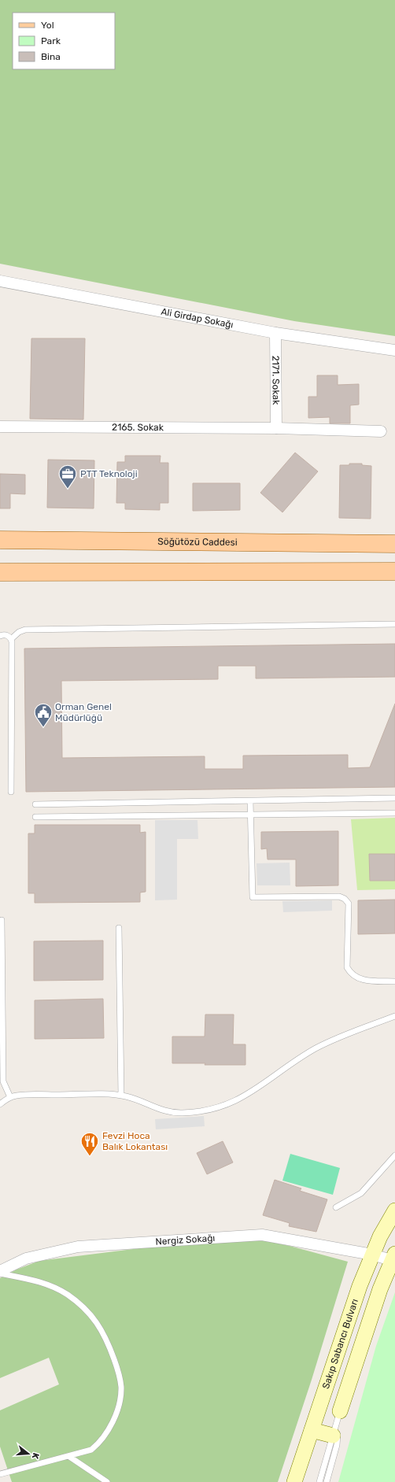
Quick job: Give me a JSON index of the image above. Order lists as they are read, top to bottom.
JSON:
{
  "streets": {
    "main road": ["Söğütözü Caddesi"],
    "street": [
      "Ali Girdap Sokağı",
      "2171. Sokak",
      "2165. Sokak",
      "Nergiz Sokağı",
      "Sakıp Sabancı Bulvarı"
    ]
  },
  "crossings": [
    ["Ali Girdap Sokağı", "2171. Sokak"],
    ["2171. Sokak", "2165. Sokak"],
    ["Nergiz Sokağı", "Sakıp Sabancı Bulvarı"]
  ],
  "places": {
    "office": ["PTT Teknoloji"],
    "public building": ["Orman Genel Müdürlüğü"],
    "restaurant": ["Fevzi Hoca Balık Lokantası"]
  },
  "legend": ["Yol", "Park", "Bina"],
  "north": "right"
}
